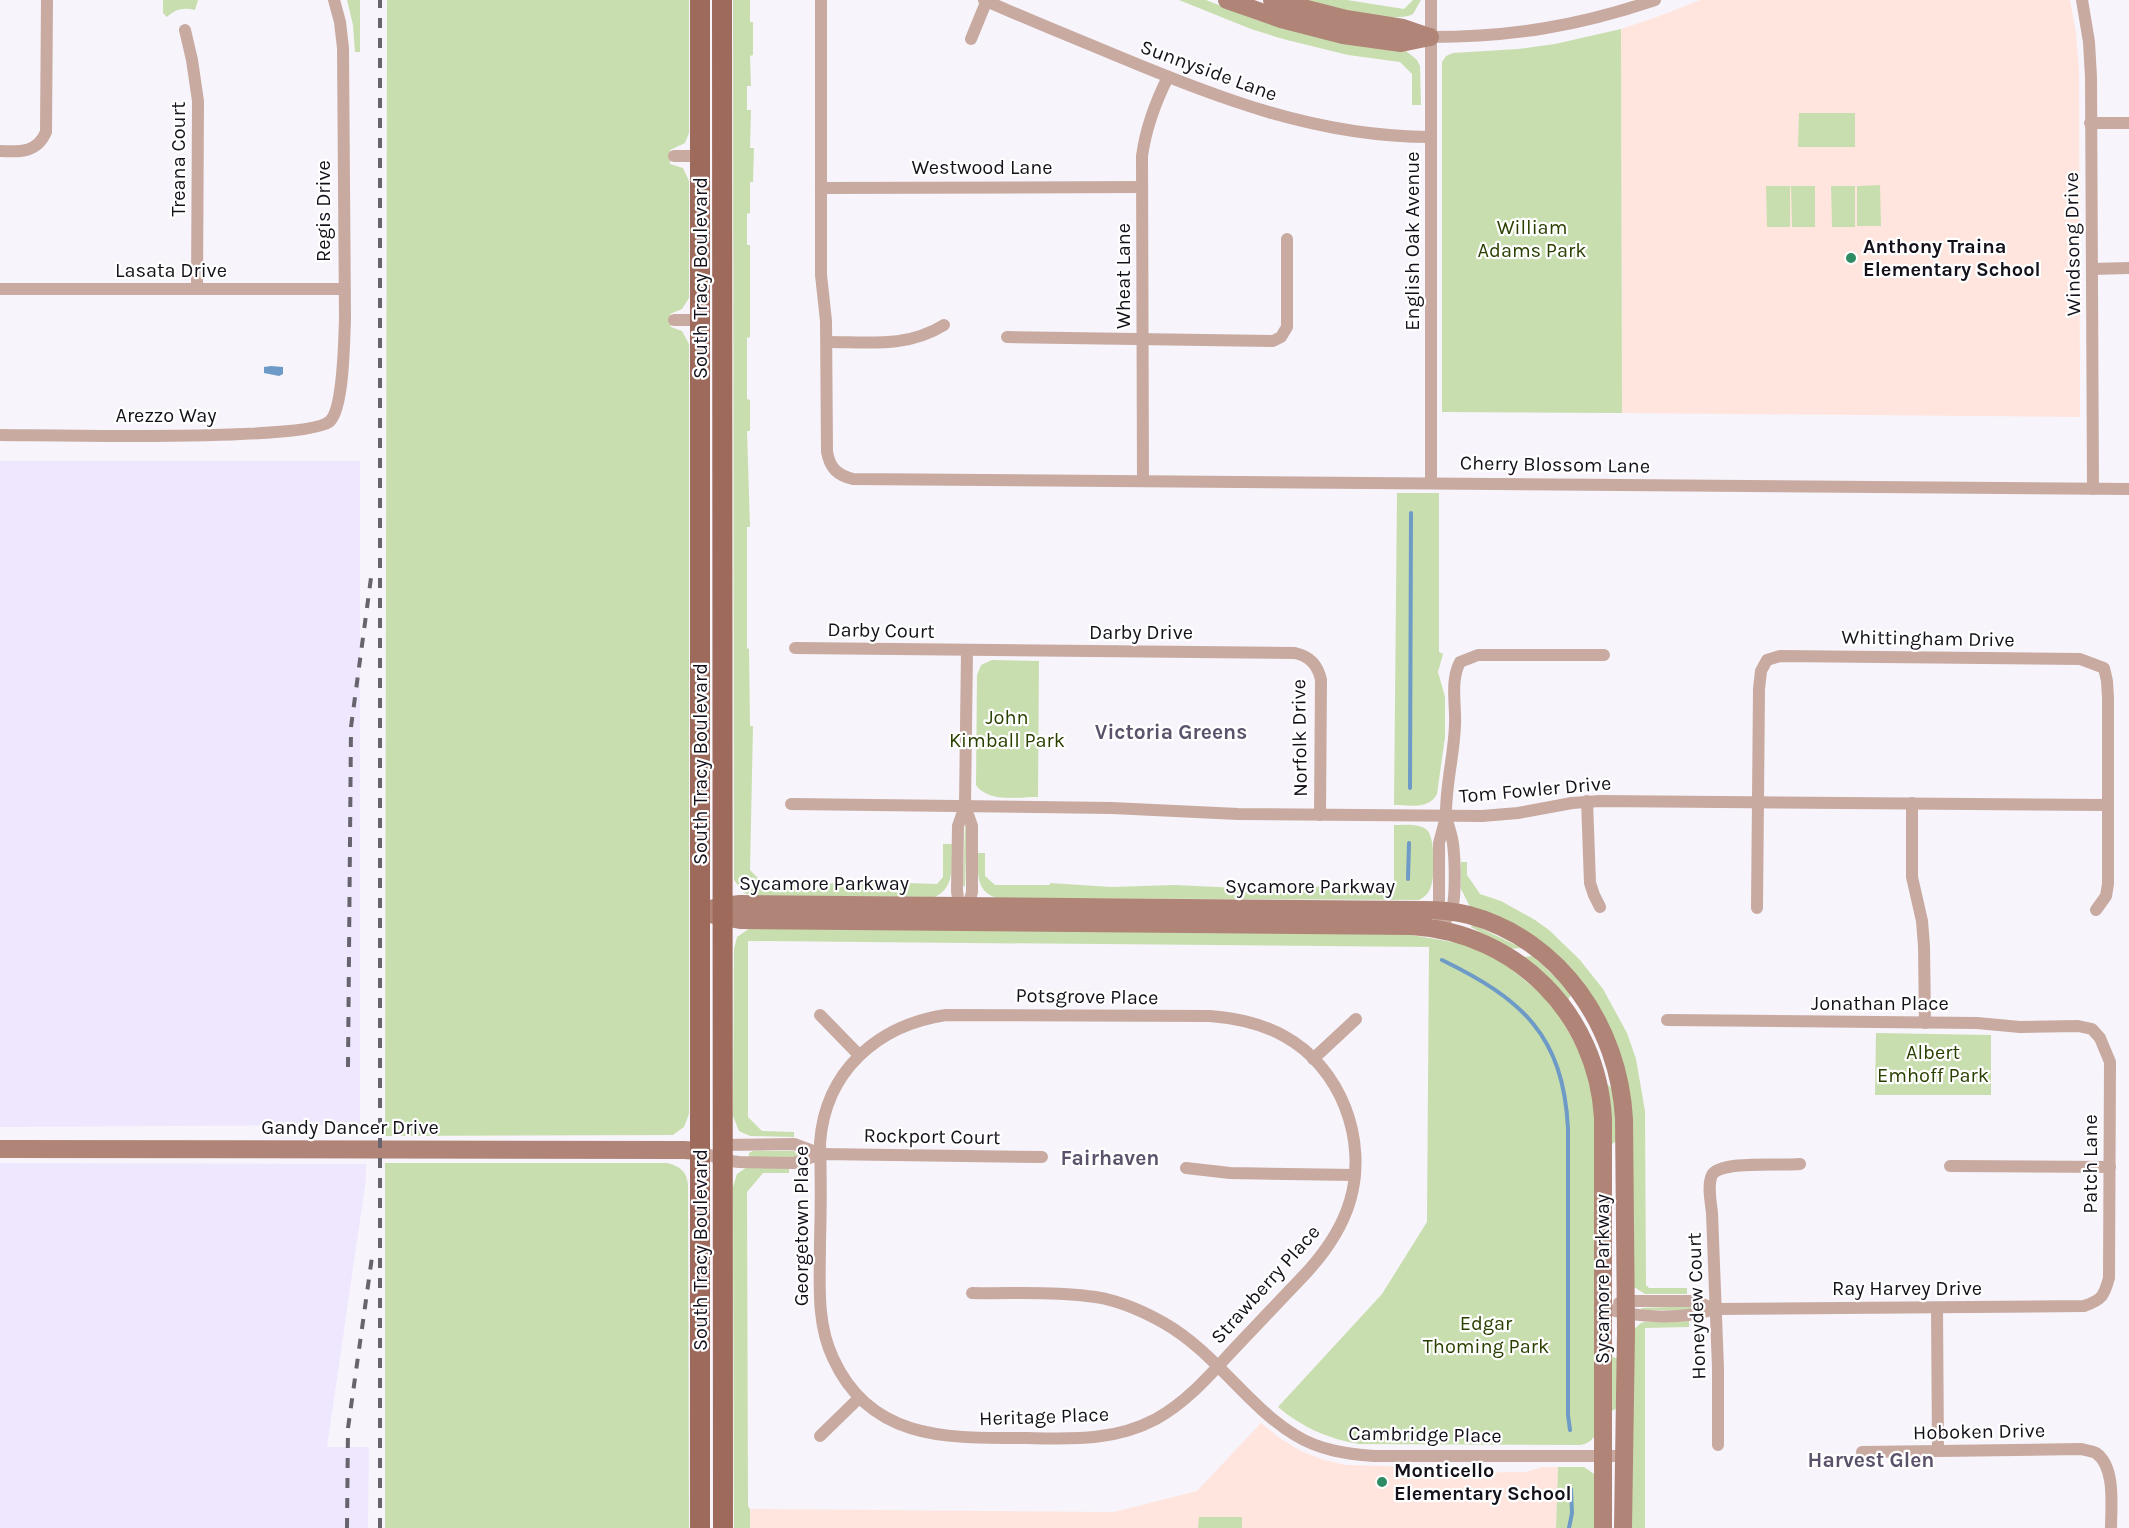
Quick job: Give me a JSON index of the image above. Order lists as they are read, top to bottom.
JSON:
{
  "streets": {
    "main road": ["South Tracy Boulevard", "Sycamore Parkway", "Gandy Dancer Drive"],
    "street": [
      "Sunnyside Lane",
      "Treana Court",
      "Westwood Lane",
      "Regis Drive",
      "English Oak Avenue",
      "Windsong Drive",
      "Lasata Drive",
      "Wheat Lane",
      "Arezzo Way",
      "Cherry Blossom Lane",
      "Darby Court",
      "Darby Drive",
      "Whittingham Drive",
      "Norfolk Drive",
      "Tom Fowler Drive",
      "Potsgrove Place",
      "Jonathan Place",
      "Rockport Court",
      "Patch Lane",
      "Georgetown Place",
      "Strawberry Place",
      "Ray Harvey Drive",
      "Honeydew Court",
      "Heritage Place",
      "Hoboken Drive",
      "Cambridge Place"
    ]
  },
  "crossings": [
    ["Sunnyside Lane", "English Oak Avenue"],
    ["Sunnyside Lane", "Wheat Lane"],
    ["Treana Court", "Lasata Drive"],
    ["Westwood Lane", "Wheat Lane"],
    ["Westwood Lane", "Cherry Blossom Lane"],
    ["Regis Drive", "Lasata Drive"],
    ["Regis Drive", "Arezzo Way"],
    ["English Oak Avenue", "Cherry Blossom Lane"],
    ["Windsong Drive", "Cherry Blossom Lane"],
    ["Wheat Lane", "Cherry Blossom Lane"],
    ["South Tracy Boulevard", "Sycamore Parkway"],
    ["South Tracy Boulevard", "Gandy Dancer Drive"],
    ["Darby Court", "Darby Drive"],
    ["Darby Drive", "Norfolk Drive"],
    ["Whittingham Drive", "Tom Fowler Drive"],
    ["Norfolk Drive", "Tom Fowler Drive"],
    ["Sycamore Parkway", "Ray Harvey Drive"],
    ["Sycamore Parkway", "Cambridge Place"],
    ["Potsgrove Place", "Georgetown Place"],
    ["Potsgrove Place", "Strawberry Place"],
    ["Jonathan Place", "Patch Lane"],
    ["Rockport Court", "Georgetown Place"],
    ["Patch Lane", "Ray Harvey Drive"],
    ["Georgetown Place", "Heritage Place"],
    ["Strawberry Place", "Heritage Place"],
    ["Strawberry Place", "Cambridge Place"],
    ["Ray Harvey Drive", "Honeydew Court"],
    ["Heritage Place", "Cambridge Place"]
  ],
  "districts": ["Victoria Greens", "Fairhaven", "Harvest Glen"],
  "parks": [
    "William Adams Park",
    "John Kimball Park",
    "Albert Emhoff Park",
    "Edgar Thoming Park"
  ],
  "places": ["Anthony Traina Elementary School", "Monticello Elementary School"]
}
